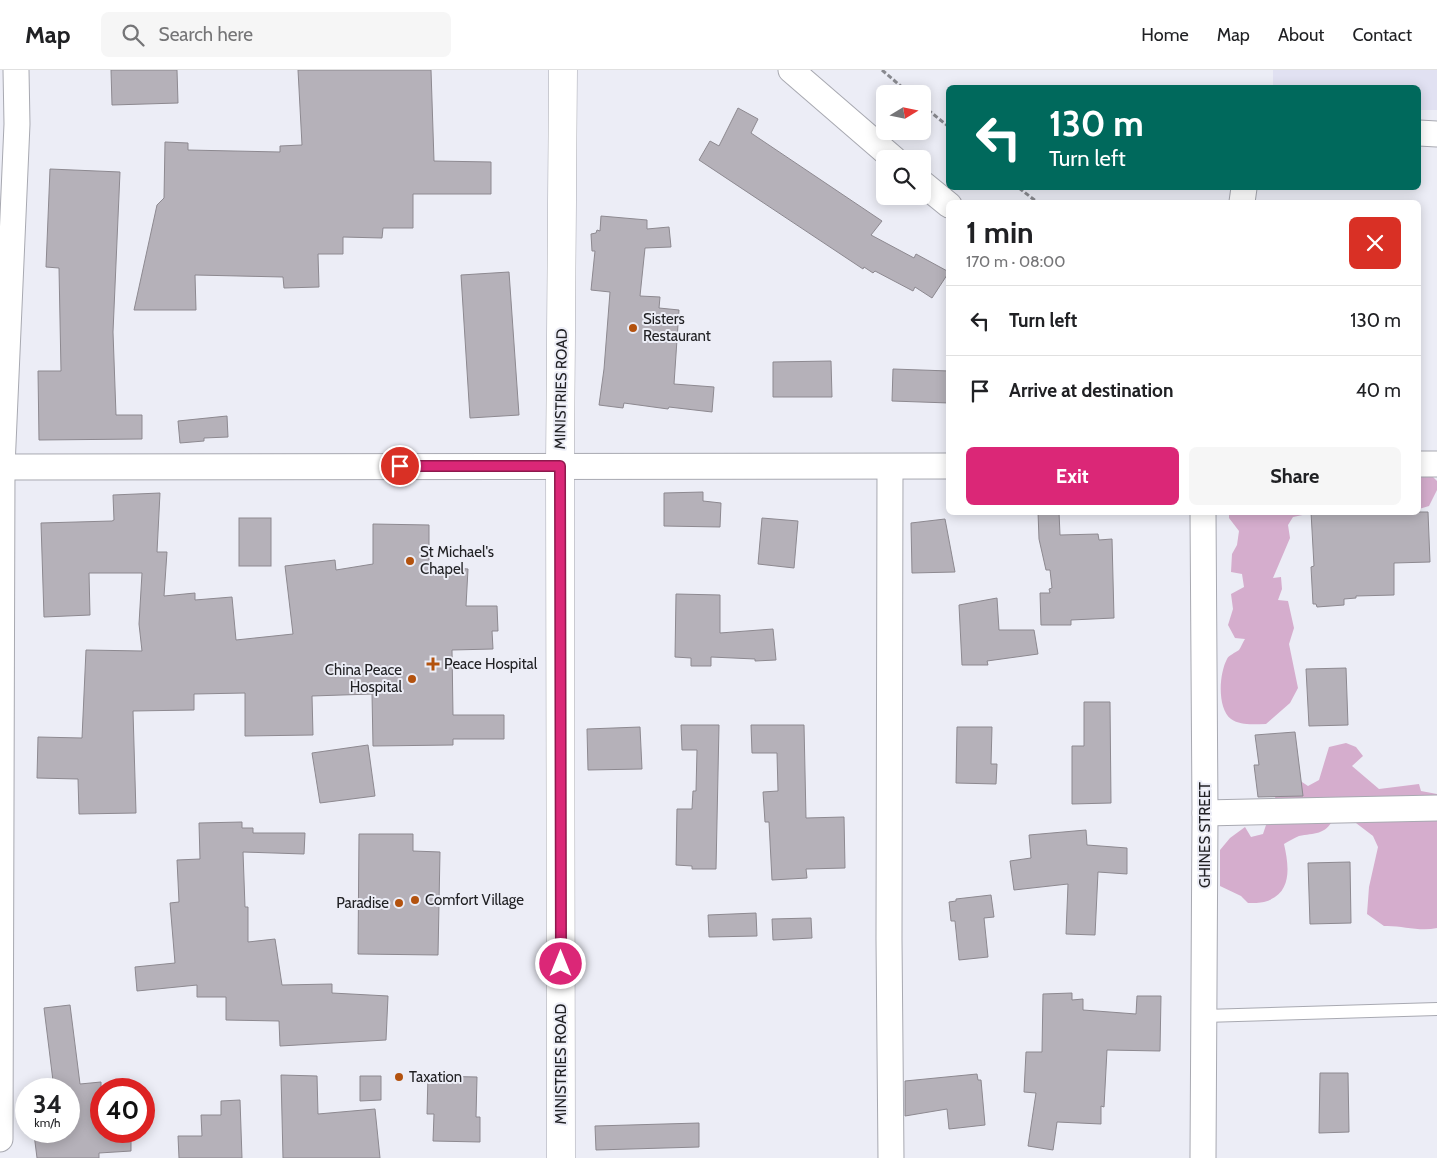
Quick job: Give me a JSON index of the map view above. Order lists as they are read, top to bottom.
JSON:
{
  "streets": {
    "street": ["MINISTRIES ROAD", "GHINES STREET"]
  },
  "places": {
    "other": [
      "Sisters Restaurant",
      "St Michael's Chapel",
      "China Peace Hospital",
      "Comfort Village",
      "Paradise",
      "Taxation"
    ],
    "health": ["Peace Hospital"]
  },
  "north": "right",
  "page": {
    "header": "Map",
    "search": "Search here",
    "nav": [
      "Home",
      "Map",
      "About",
      "Contact"
    ],
    "turn": ["130 m", "Turn left"],
    "heading": ["1 min", "170 m · 08:00"],
    "list": [
      {
        "name": "Turn left",
        "value": "130 m"
      },
      {
        "name": "Arrive at destination",
        "value": "40 m"
      }
    ],
    "buttons": ["Exit", "Share"],
    "speed": "34 km/h",
    "limit": "40"
  }
}
